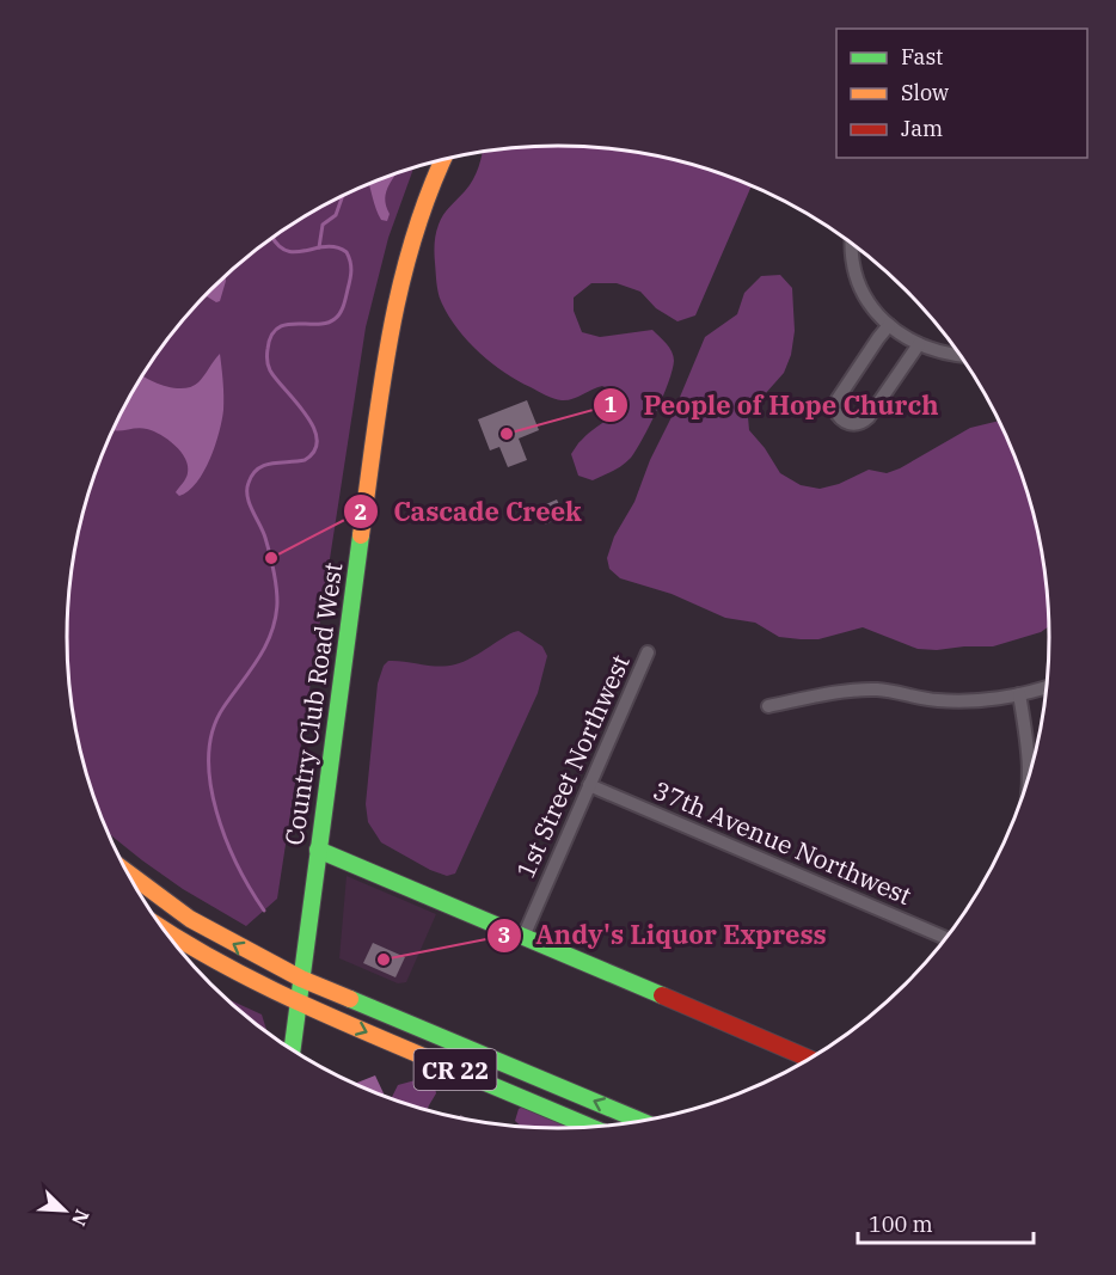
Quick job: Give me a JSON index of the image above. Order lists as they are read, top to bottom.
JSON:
{
  "streets": {
    "main road": ["Country Club Road West", "CR 22"],
    "street": ["1st Street Northwest", "37th Avenue Northwest"]
  },
  "crossings": [
    ["Country Club Road West", "CR 22"],
    ["1st Street Northwest", "37th Avenue Northwest"]
  ],
  "places": ["People of Hope Church", "Cascade Creek", "Andy's Liquor Express"],
  "legend": ["Fast", "Slow", "Jam"],
  "scale_bar": "100 m",
  "north": "bottom right"
}
